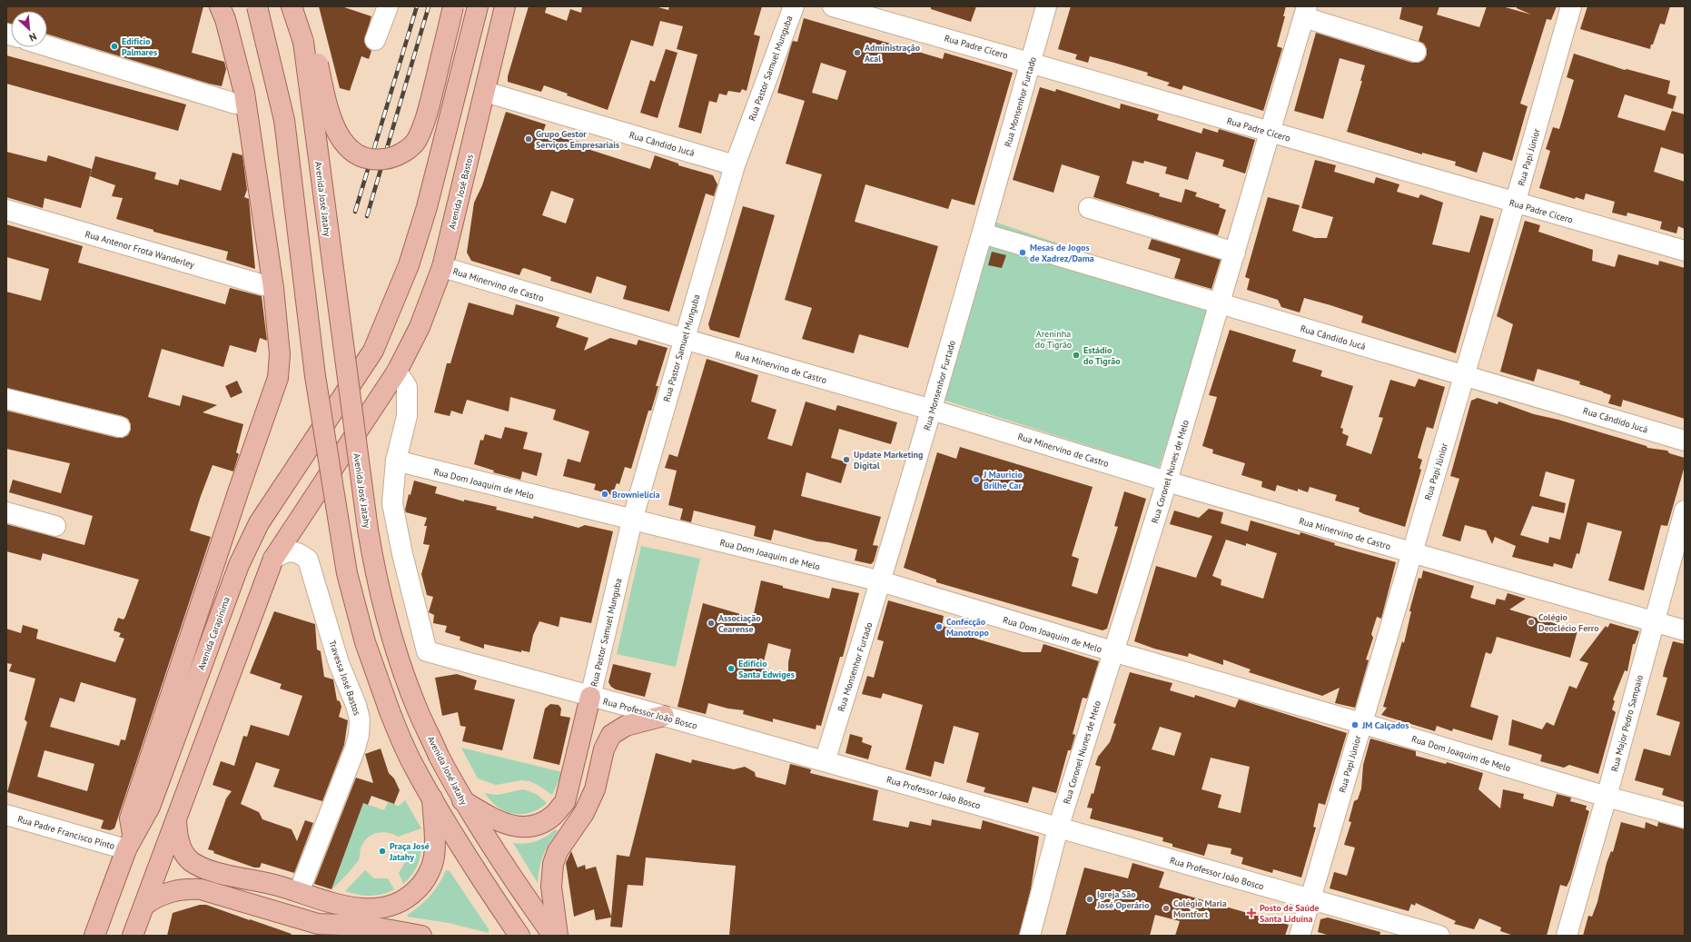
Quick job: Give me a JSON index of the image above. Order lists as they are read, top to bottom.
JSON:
{
  "streets": {
    "main road": ["Avenida José Bastos", "Avenida José Jatahy", "Avenida Carapinima"],
    "street": [
      "Rua Padre Cícero",
      "Rua Pastor Samuel Munguba",
      "Rua Monsenhor Furtado",
      "Rua Cândido Jucá",
      "Rua Papi Júnior",
      "Rua Antenor Frota Wanderley",
      "Rua Minervino de Castro",
      "Rua Coronel Nunes de Melo",
      "Rua Dom Joaquim de Melo",
      "Travessa José Bastos",
      "Rua Professor João Bosco",
      "Rua Major Pedro Sampaio",
      "Rua Padre Francisco Pinto"
    ]
  },
  "crossings": [
    ["Rua Padre Cícero", "Rua Monsenhor Furtado"],
    ["Rua Padre Cícero", "Rua Papi Júnior"],
    ["Rua Padre Cícero", "Rua Coronel Nunes de Melo"],
    ["Rua Pastor Samuel Munguba", "Rua Cândido Jucá"],
    ["Rua Pastor Samuel Munguba", "Rua Minervino de Castro"],
    ["Rua Pastor Samuel Munguba", "Rua Dom Joaquim de Melo"],
    ["Rua Pastor Samuel Munguba", "Rua Professor João Bosco"],
    ["Rua Monsenhor Furtado", "Rua Cândido Jucá"],
    ["Rua Monsenhor Furtado", "Rua Minervino de Castro"],
    ["Rua Monsenhor Furtado", "Rua Dom Joaquim de Melo"],
    ["Rua Monsenhor Furtado", "Rua Professor João Bosco"],
    ["Rua Cândido Jucá", "Rua Papi Júnior"],
    ["Rua Cândido Jucá", "Avenida José Bastos"],
    ["Rua Cândido Jucá", "Rua Coronel Nunes de Melo"],
    ["Rua Papi Júnior", "Rua Minervino de Castro"],
    ["Rua Papi Júnior", "Rua Dom Joaquim de Melo"],
    ["Rua Papi Júnior", "Rua Professor João Bosco"],
    ["Avenida José Bastos", "Rua Minervino de Castro"],
    ["Rua Minervino de Castro", "Rua Coronel Nunes de Melo"],
    ["Rua Minervino de Castro", "Rua Major Pedro Sampaio"],
    ["Rua Coronel Nunes de Melo", "Rua Dom Joaquim de Melo"],
    ["Rua Coronel Nunes de Melo", "Rua Professor João Bosco"],
    ["Rua Dom Joaquim de Melo", "Rua Professor João Bosco"],
    ["Rua Dom Joaquim de Melo", "Rua Major Pedro Sampaio"],
    ["Avenida Carapinima", "Rua Padre Francisco Pinto"]
  ],
  "parks": ["Areninha do Tigrão"],
  "places": {
    "other": [
      "Edifício Palmares",
      "Administração Acal",
      "Grupo Gestor Serviços Empresariais",
      "Mesas de Jogos de Xadrez/Dama",
      "Estádio do Tigrão",
      "Update Marketing Digital",
      "J Mauricio Brilhe Car",
      "Brownielícia",
      "Colégio Deoclécio Ferro",
      "Associação Cearense",
      "Confecção Manotropo",
      "Edifício Santa Edwiges",
      "JM Calçados",
      "Praça José Jatahy",
      "Igreja São José Operário",
      "Colégio Maria Montfort"
    ],
    "health": ["Posto de Saúde Santa Liduína"]
  },
  "north": "bottom right"
}
